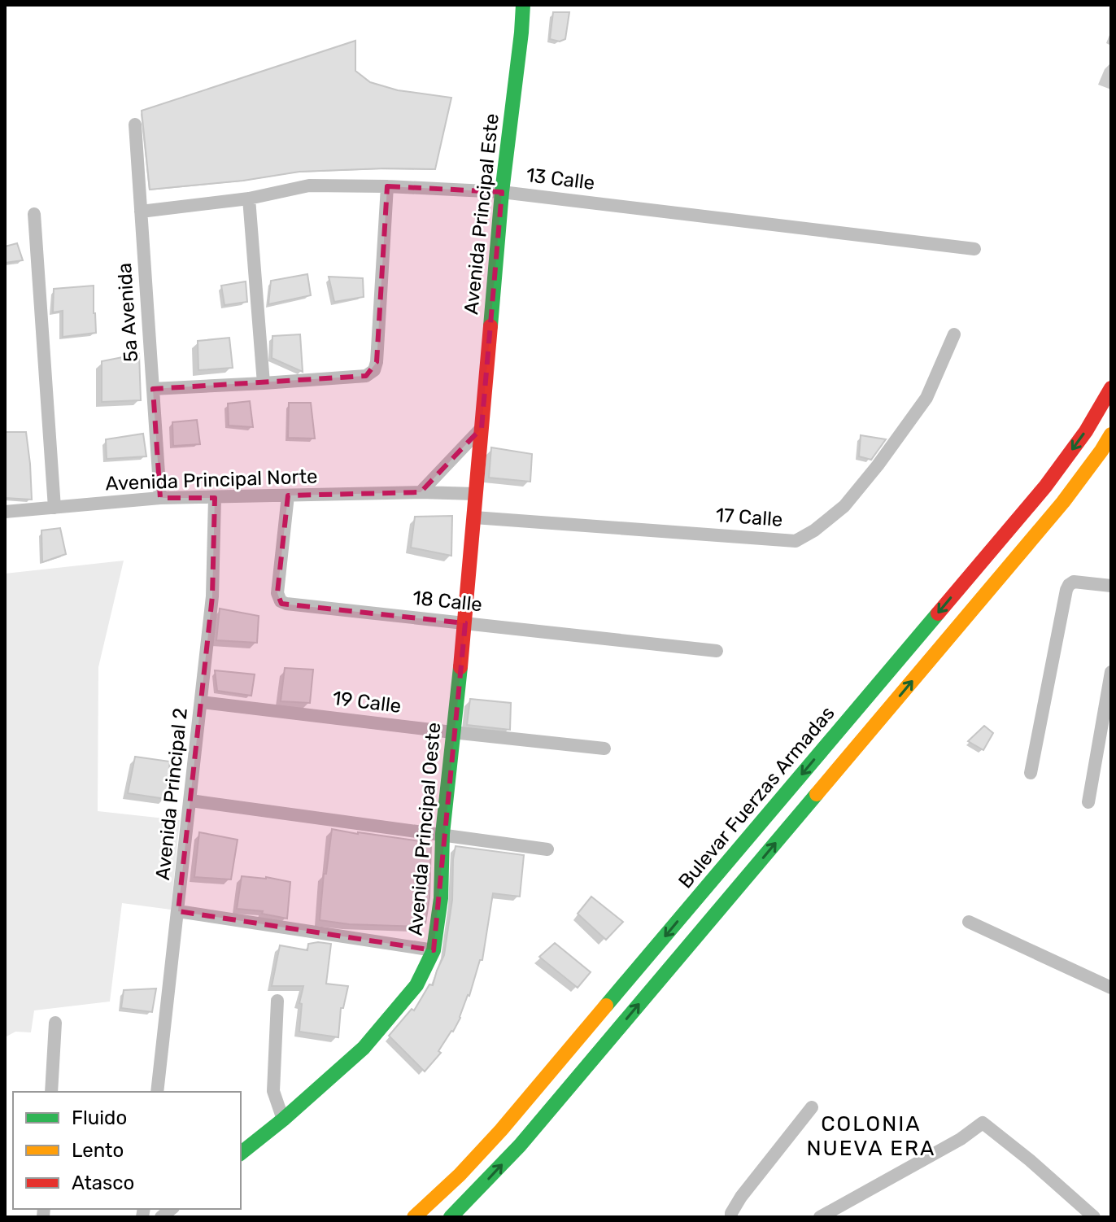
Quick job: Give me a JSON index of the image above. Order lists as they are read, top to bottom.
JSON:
{
  "streets": {
    "main road": ["Avenida Principal Este", "Bulevar Fuerzas Armadas", "Avenida Principal Oeste"],
    "street": [
      "13 Calle",
      "5a Avenida",
      "Avenida Principal Norte",
      "17 Calle",
      "18 Calle",
      "19 Calle",
      "Avenida Principal 2"
    ]
  },
  "crossings": [
    ["13 Calle", "Avenida Principal Este"],
    ["13 Calle", "5a Avenida"],
    ["Avenida Principal Este", "Avenida Principal Oeste"],
    ["5a Avenida", "Avenida Principal Norte"],
    ["Avenida Principal Norte", "18 Calle"],
    ["Avenida Principal Norte", "Avenida Principal 2"],
    ["Avenida Principal Norte", "Avenida Principal Oeste"],
    ["17 Calle", "Avenida Principal Oeste"],
    ["18 Calle", "Avenida Principal Oeste"],
    ["19 Calle", "Avenida Principal 2"],
    ["19 Calle", "Avenida Principal Oeste"]
  ],
  "districts": ["COLONIA NUEVA ERA"],
  "legend": ["Fluido", "Lento", "Atasco"]
}
